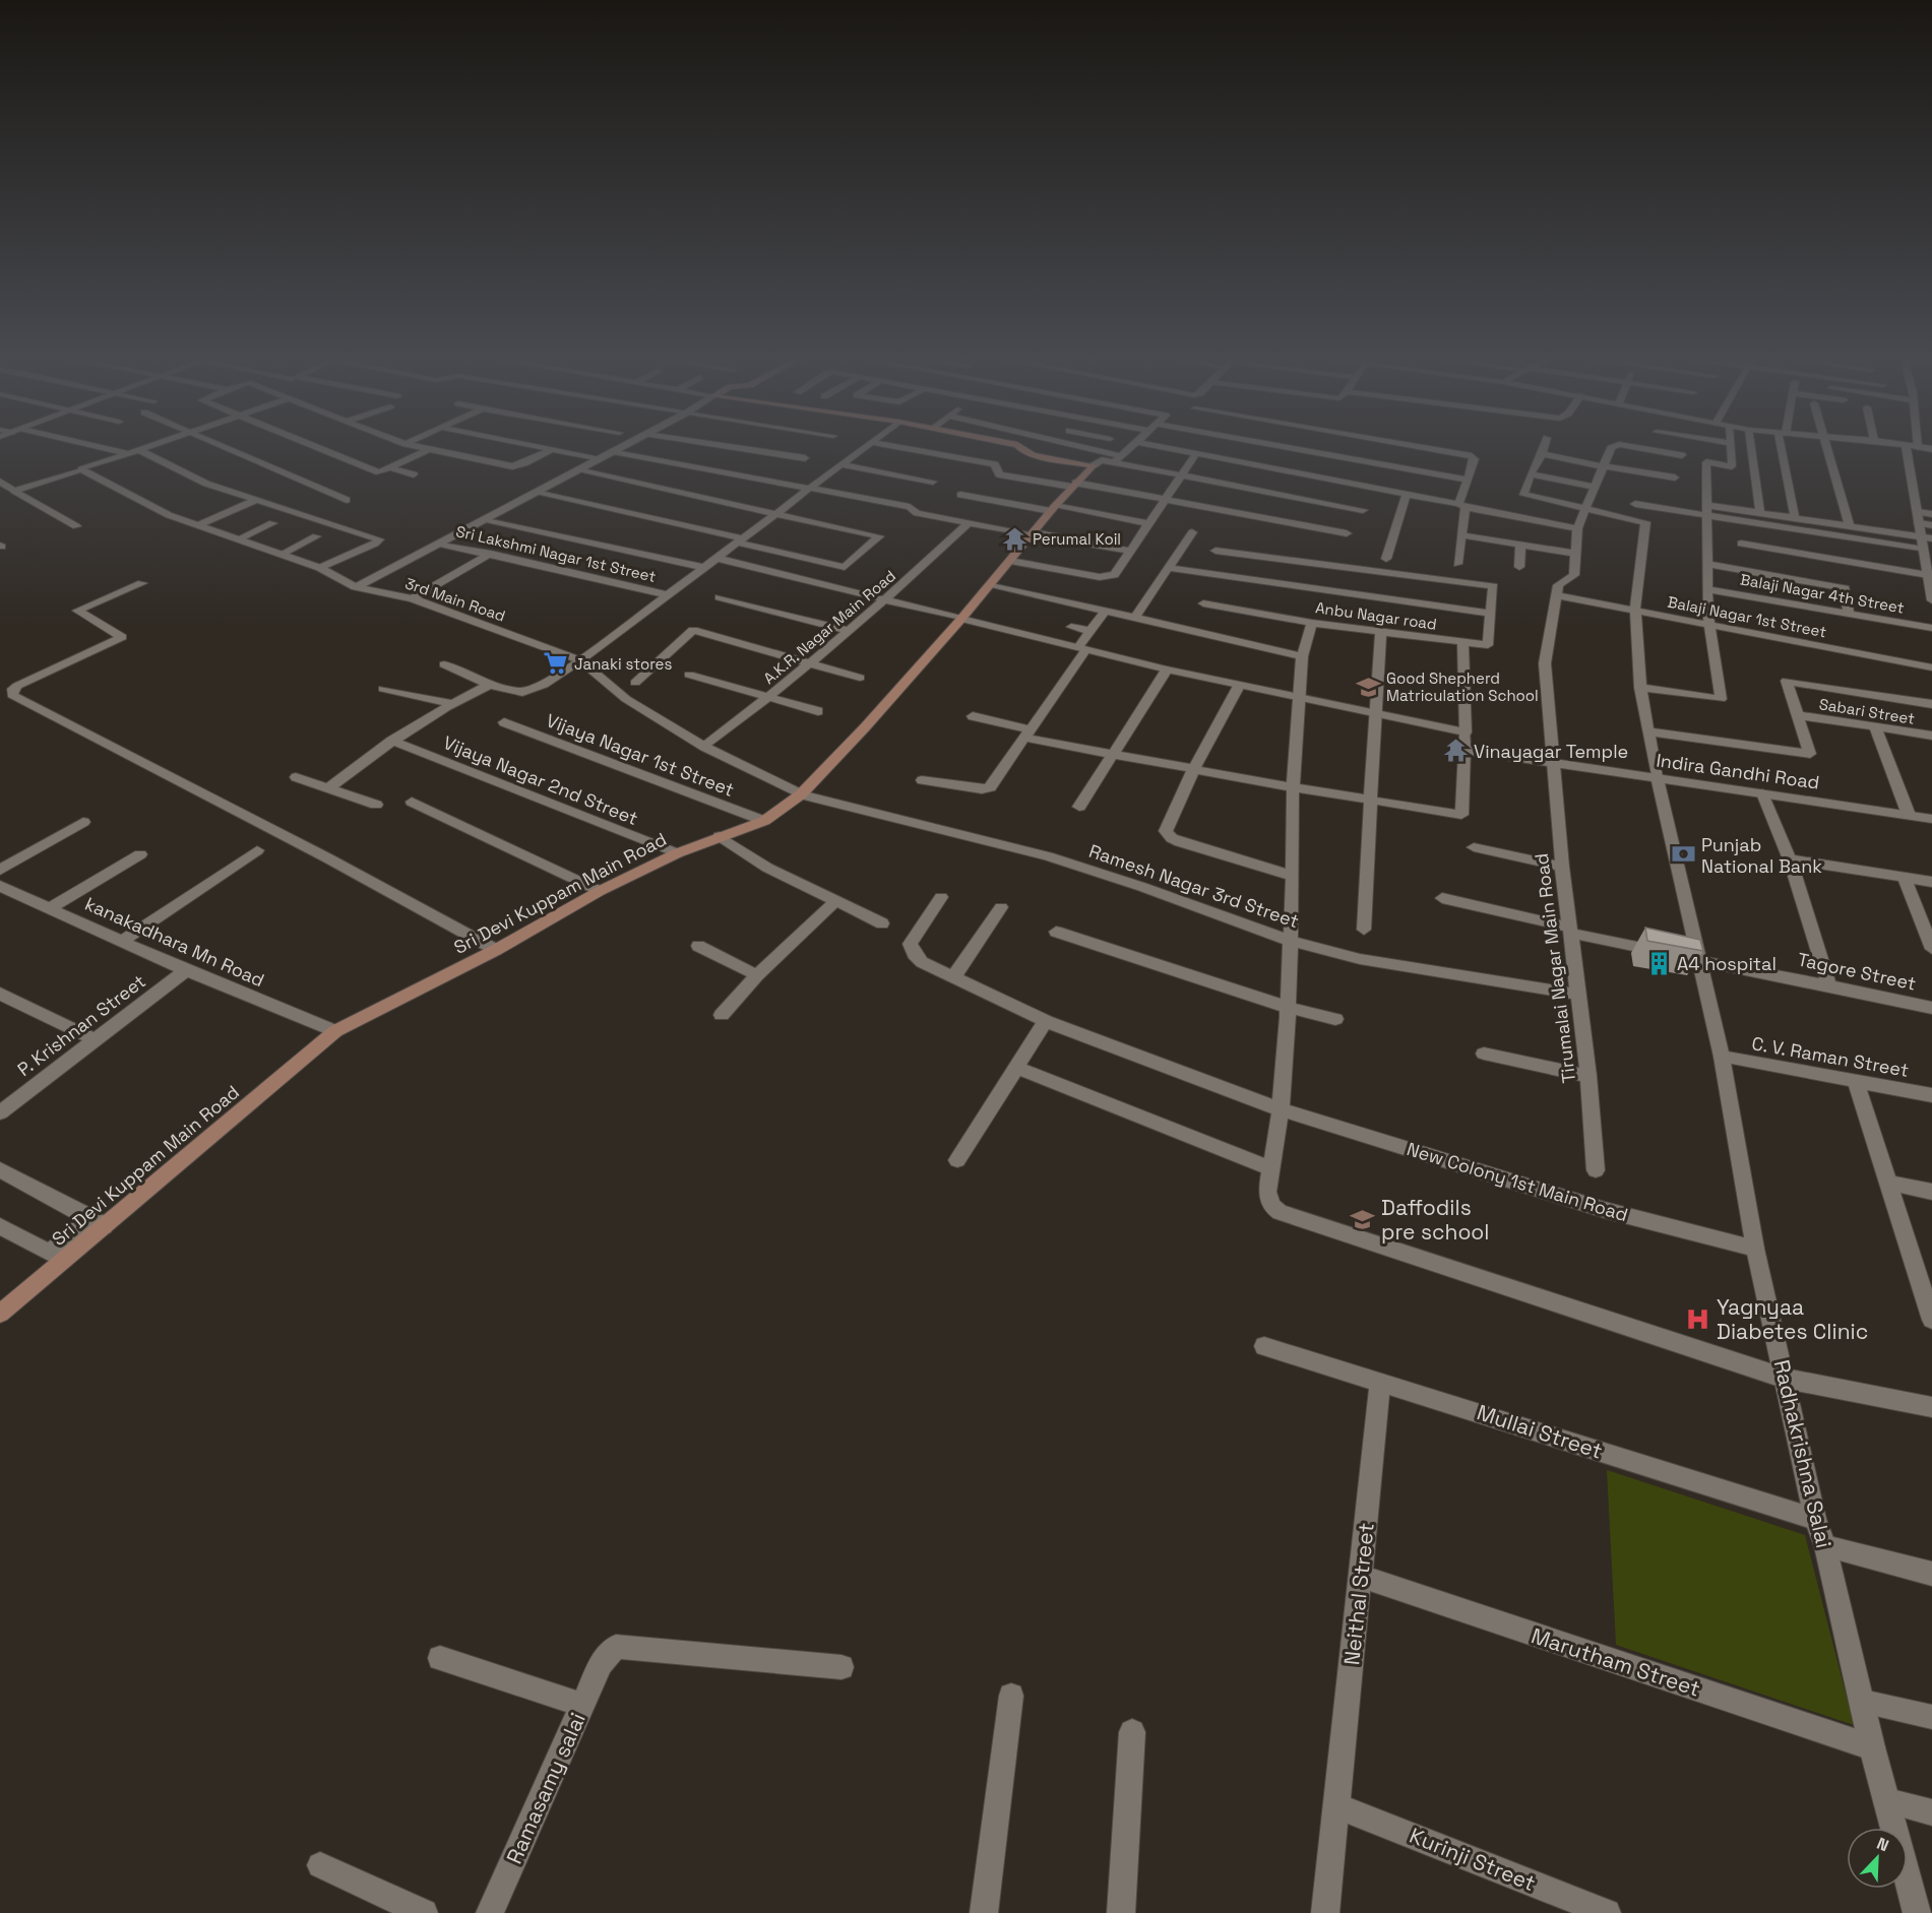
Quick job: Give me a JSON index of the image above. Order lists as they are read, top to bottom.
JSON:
{
  "streets": {
    "main road": ["Sri Devi Kuppam Main Road"],
    "street": [
      "Sri Lakshmi Nagar 1st Street",
      "Balaji Nagar 4th Street",
      "3rd Main Road",
      "Anbu Nagar road",
      "Balaji Nagar 1st Street",
      "A.K.R. Nagar Main Road",
      "Sabari Street",
      "Vijaya Nagar 1st Street",
      "Indira Gandhi Road",
      "Vijaya Nagar 2nd Street",
      "Ramesh Nagar 3rd Street",
      "kanakadhara Mn Road",
      "Tirumalai Nagar Main Road",
      "Tagore Street",
      "P. Krishnan Street",
      "C. V. Raman Street",
      "New Colony 1st Main Road",
      "Mullai Street",
      "Radhakrishna Salai",
      "Neithal Street",
      "Marutham Street",
      "Ramasamy salai",
      "Kurinji Street"
    ]
  },
  "crossings": [
    ["3rd Main Road", "A.K.R. Nagar Main Road"],
    ["3rd Main Road", "Ramesh Nagar 3rd Street"],
    ["3rd Main Road", "Sri Devi Kuppam Main Road"],
    ["Balaji Nagar 1st Street", "Tirumalai Nagar Main Road"],
    ["Balaji Nagar 1st Street", "Radhakrishna Salai"],
    ["Vijaya Nagar 1st Street", "Sri Devi Kuppam Main Road"],
    ["Indira Gandhi Road", "Tirumalai Nagar Main Road"],
    ["Indira Gandhi Road", "Radhakrishna Salai"],
    ["Vijaya Nagar 2nd Street", "Sri Devi Kuppam Main Road"],
    ["Ramesh Nagar 3rd Street", "Sri Devi Kuppam Main Road"],
    ["Ramesh Nagar 3rd Street", "Tirumalai Nagar Main Road"],
    ["Sri Devi Kuppam Main Road", "kanakadhara Mn Road"],
    ["kanakadhara Mn Road", "P. Krishnan Street"],
    ["Tirumalai Nagar Main Road", "Tagore Street"],
    ["Tagore Street", "Radhakrishna Salai"],
    ["C. V. Raman Street", "Radhakrishna Salai"],
    ["New Colony 1st Main Road", "Radhakrishna Salai"],
    ["Mullai Street", "Radhakrishna Salai"],
    ["Mullai Street", "Neithal Street"],
    ["Radhakrishna Salai", "Marutham Street"],
    ["Neithal Street", "Marutham Street"],
    ["Neithal Street", "Kurinji Street"]
  ],
  "places": {
    "temple": ["Perumal Koil", "Vinayagar Temple"],
    "supermarket": ["Janaki stores"],
    "school or university": ["Good Shepherd Matriculation School", "Daffodils pre school"],
    "bank": ["Punjab National Bank"],
    "building": ["A4 hospital"],
    "hospital": ["Yagnyaa Diabetes Clinic"]
  },
  "north": "top right"
}
